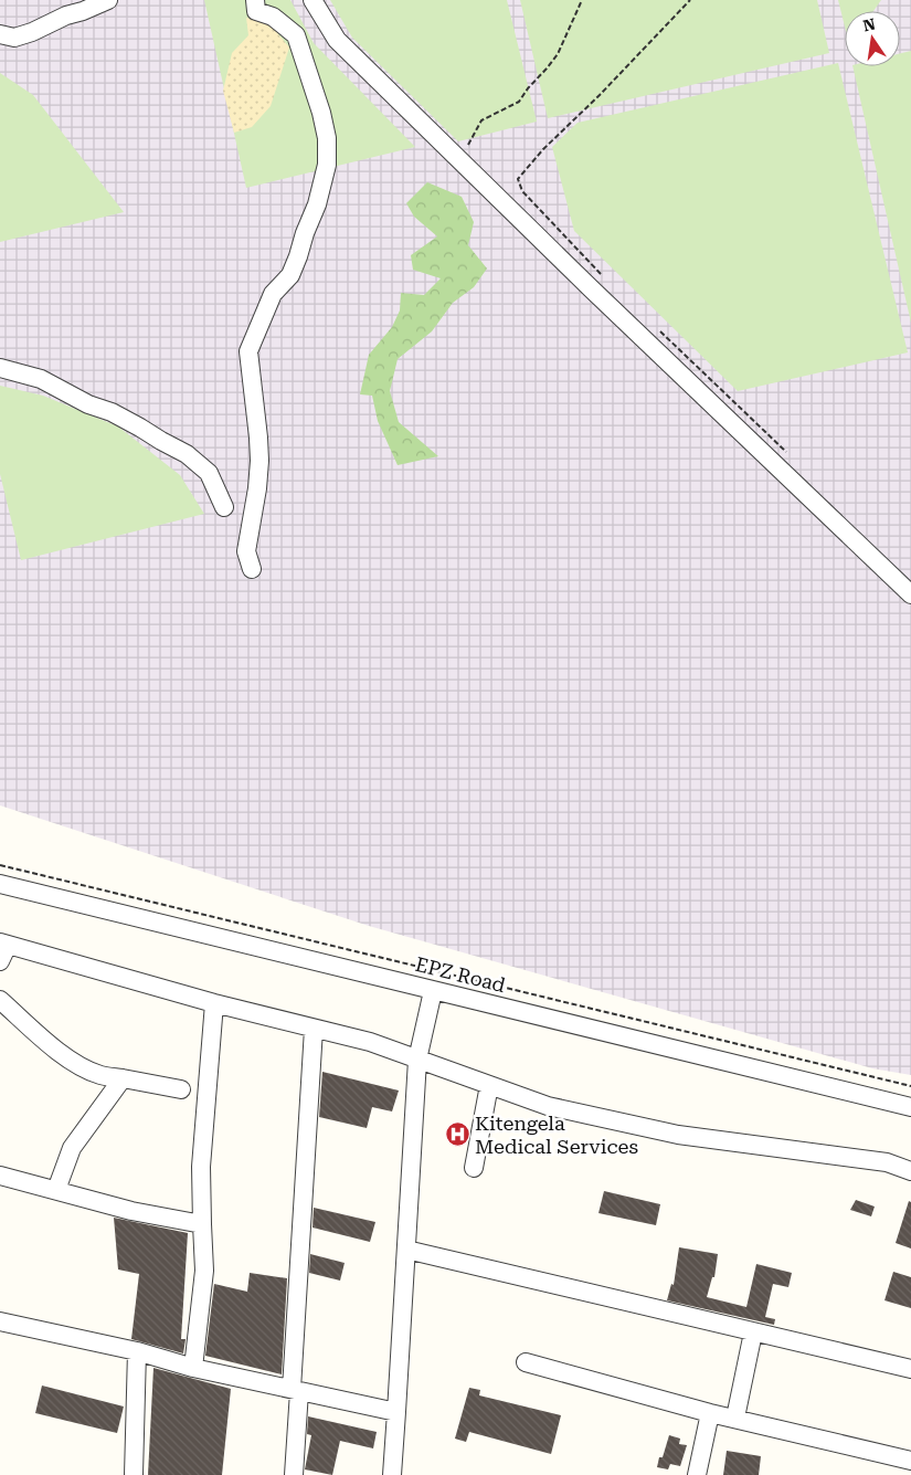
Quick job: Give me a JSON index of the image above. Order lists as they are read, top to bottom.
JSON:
{
  "streets": {
    "street": ["EPZ Road"]
  },
  "places": {
    "hospital": ["Kitengela Medical Services"]
  },
  "north": "top"
}
